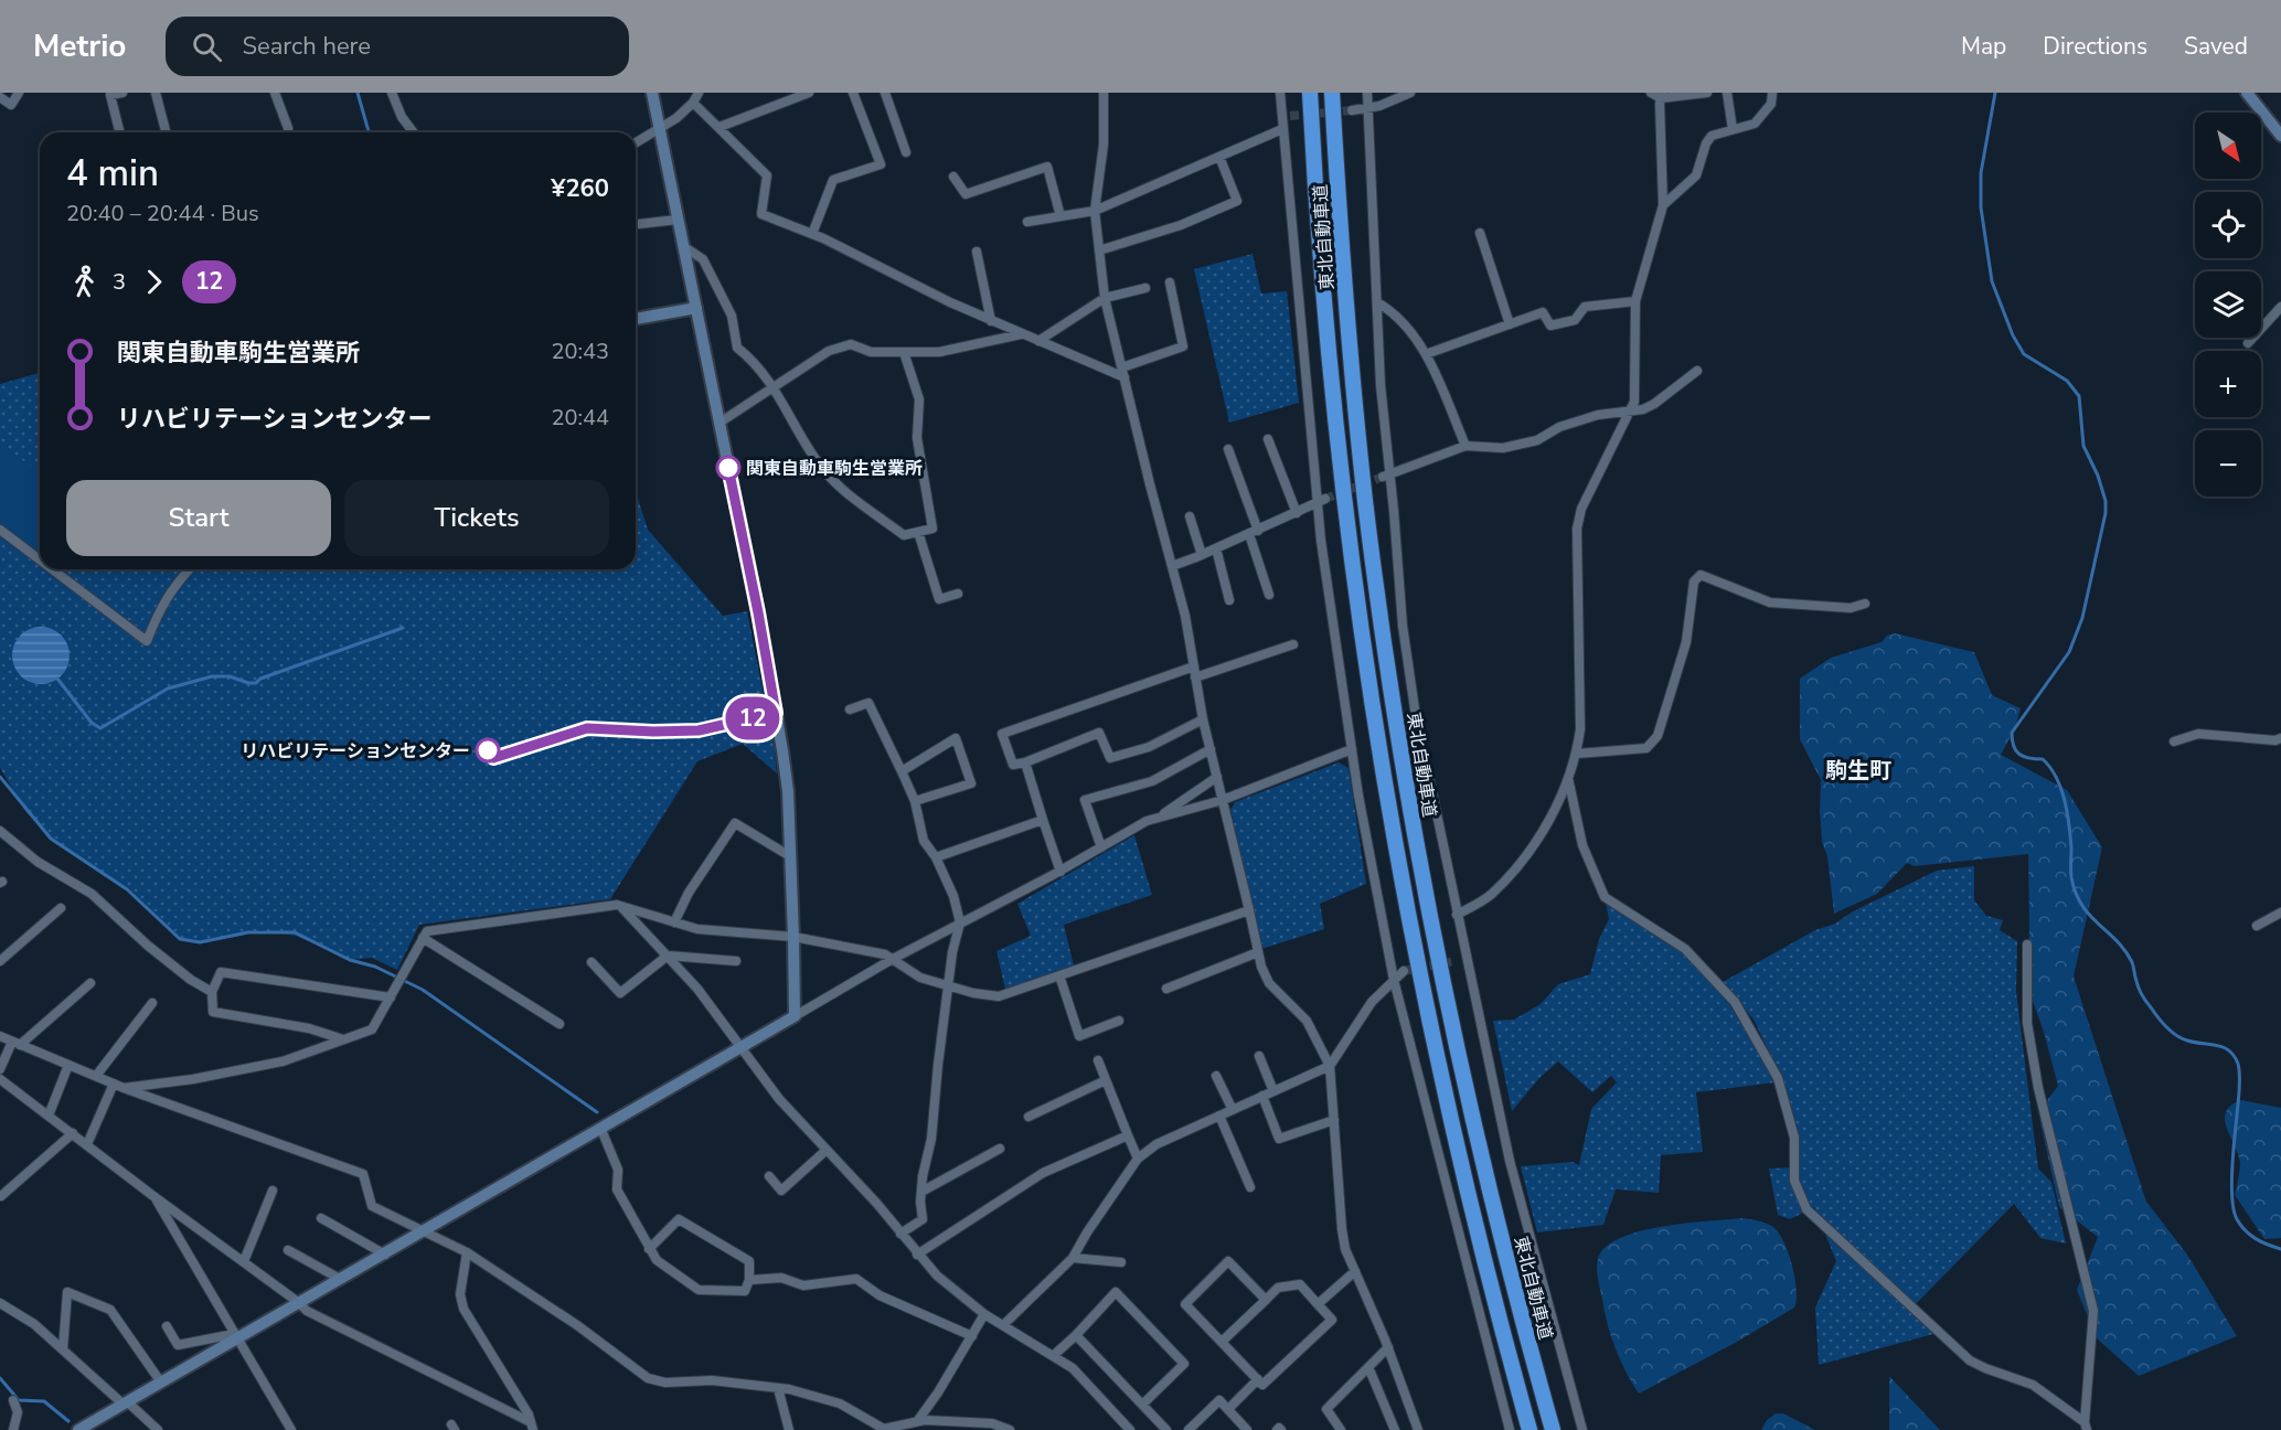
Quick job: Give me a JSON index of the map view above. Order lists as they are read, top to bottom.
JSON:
{
  "streets": {
    "highway": ["東北自動車道"]
  },
  "districts": ["駒生町"],
  "places": ["関東自動車駒生営業所", "リハビリテーションセンター"],
  "lines": ["bus line 12"],
  "north": "bottom right",
  "page": {
    "header": "Metrio",
    "search": "Search here",
    "nav": ["Map", "Directions", "Saved"],
    "on_map": "12",
    "map_buttons": ["+", "−"],
    "heading": ["4 min", "20:40 – 20:44 · Bus", "¥260"],
    "legs": ["3", "12"],
    "list": [
      {
        "name": "関東自動車駒生営業所",
        "value": "20:43"
      },
      {
        "name": "リハビリテーションセンター",
        "value": "20:44"
      }
    ],
    "buttons": ["Start", "Tickets"]
  }
}
